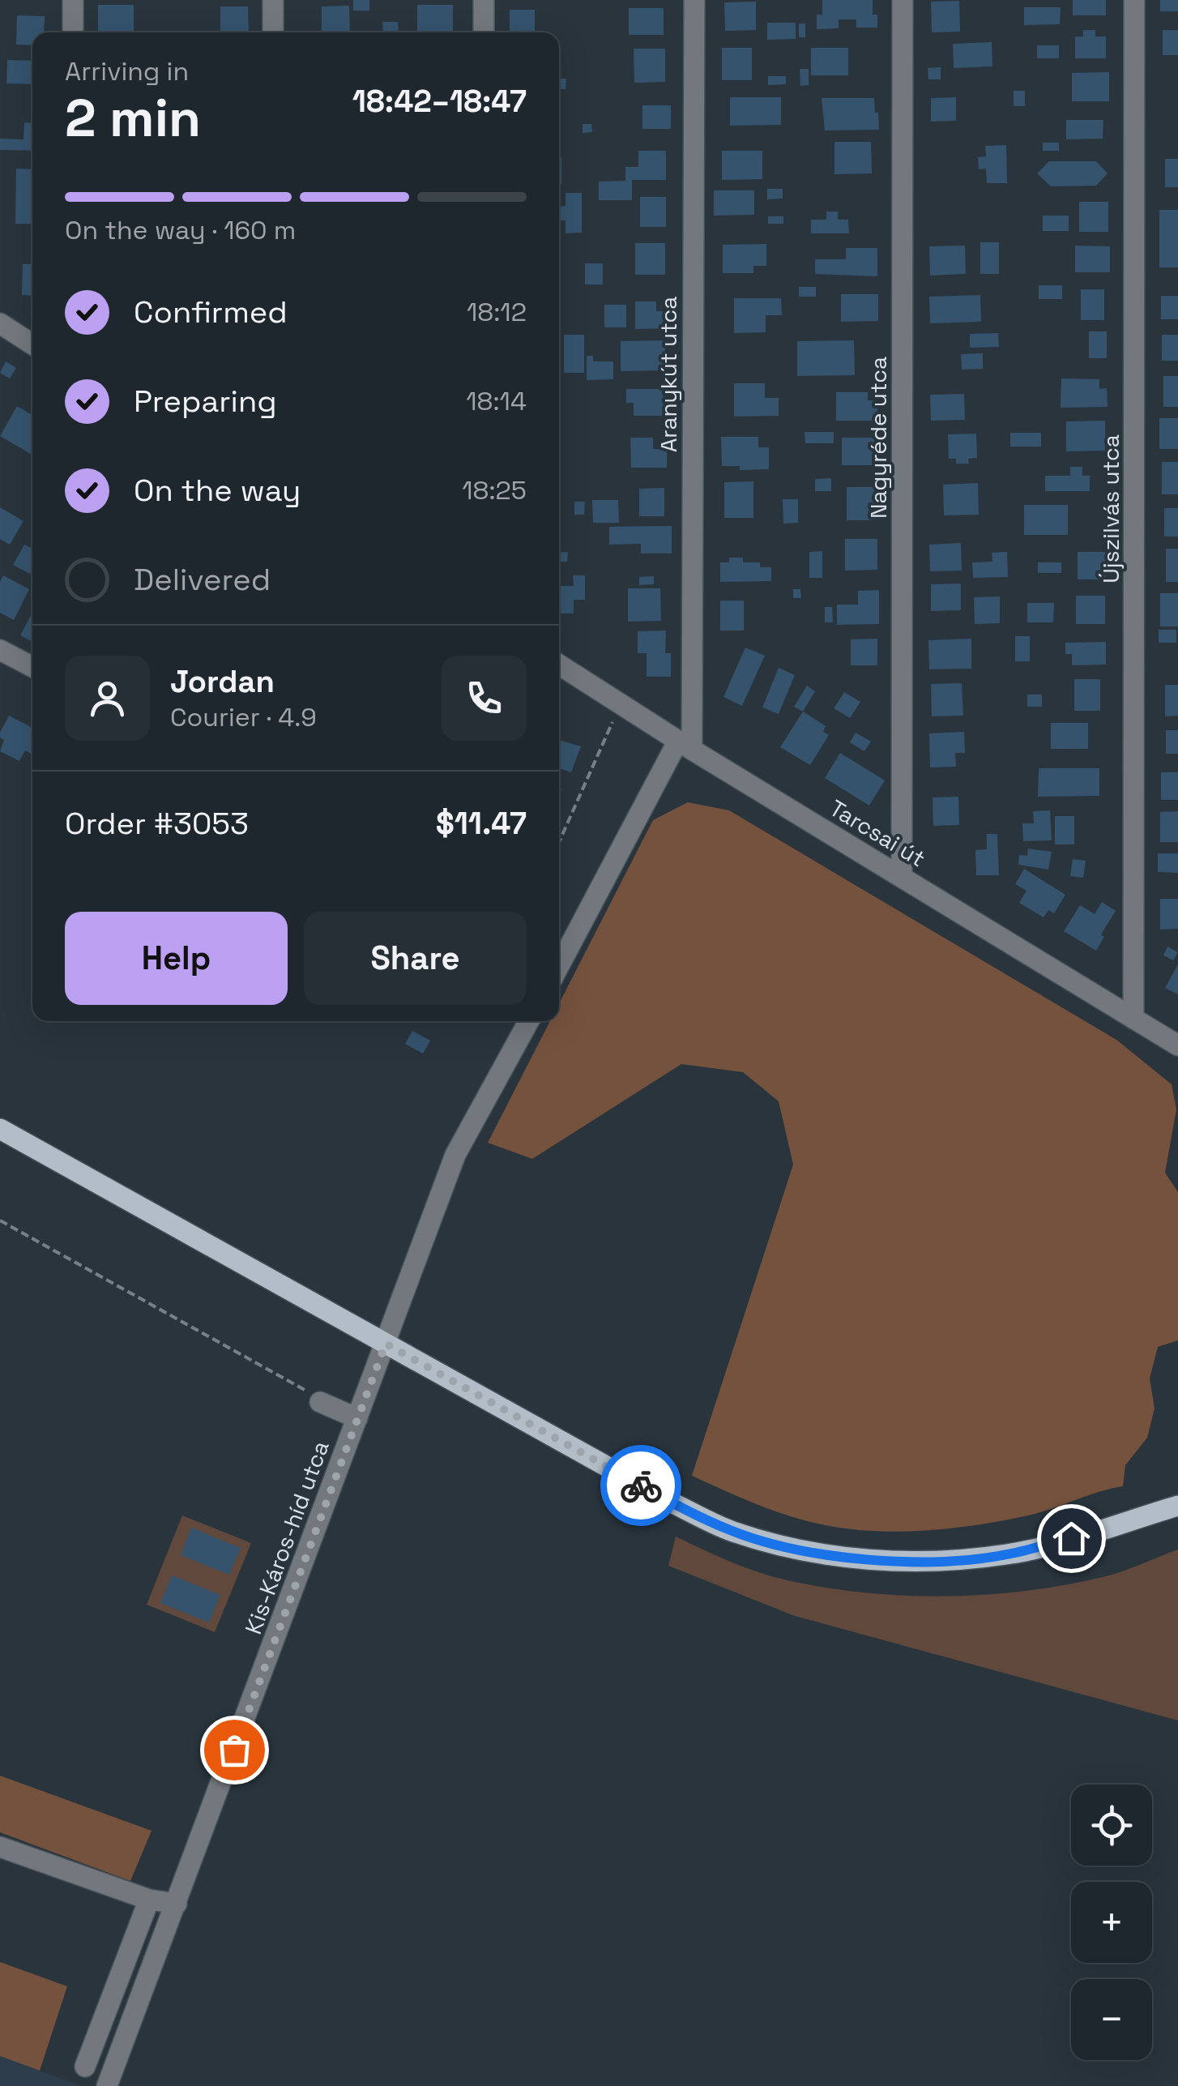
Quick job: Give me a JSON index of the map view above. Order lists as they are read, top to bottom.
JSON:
{
  "streets": {
    "street": [
      "Aranykút utca",
      "Nagyréde utca",
      "Újszilvás utca",
      "Tarcsai út",
      "Kis-Káros-híd utca"
    ]
  },
  "crossings": [
    ["Aranykút utca", "Tarcsai út"],
    ["Nagyréde utca", "Tarcsai út"],
    ["Újszilvás utca", "Tarcsai út"]
  ],
  "page": {
    "heading": ["2 min", "Arriving in", "18:42–18:47"],
    "panel": [
      "Jordan",
      "Courier · 4.9",
      "Order #3053",
      "$11.47"
    ],
    "bar": "On the way · 160 m",
    "list": [
      ["Confirmed", "18:12"],
      ["Preparing", "18:14"],
      ["On the way", "18:25"],
      "Delivered"
    ],
    "buttons": ["Help", "Share"],
    "map_buttons": ["+", "−"]
  }
}
